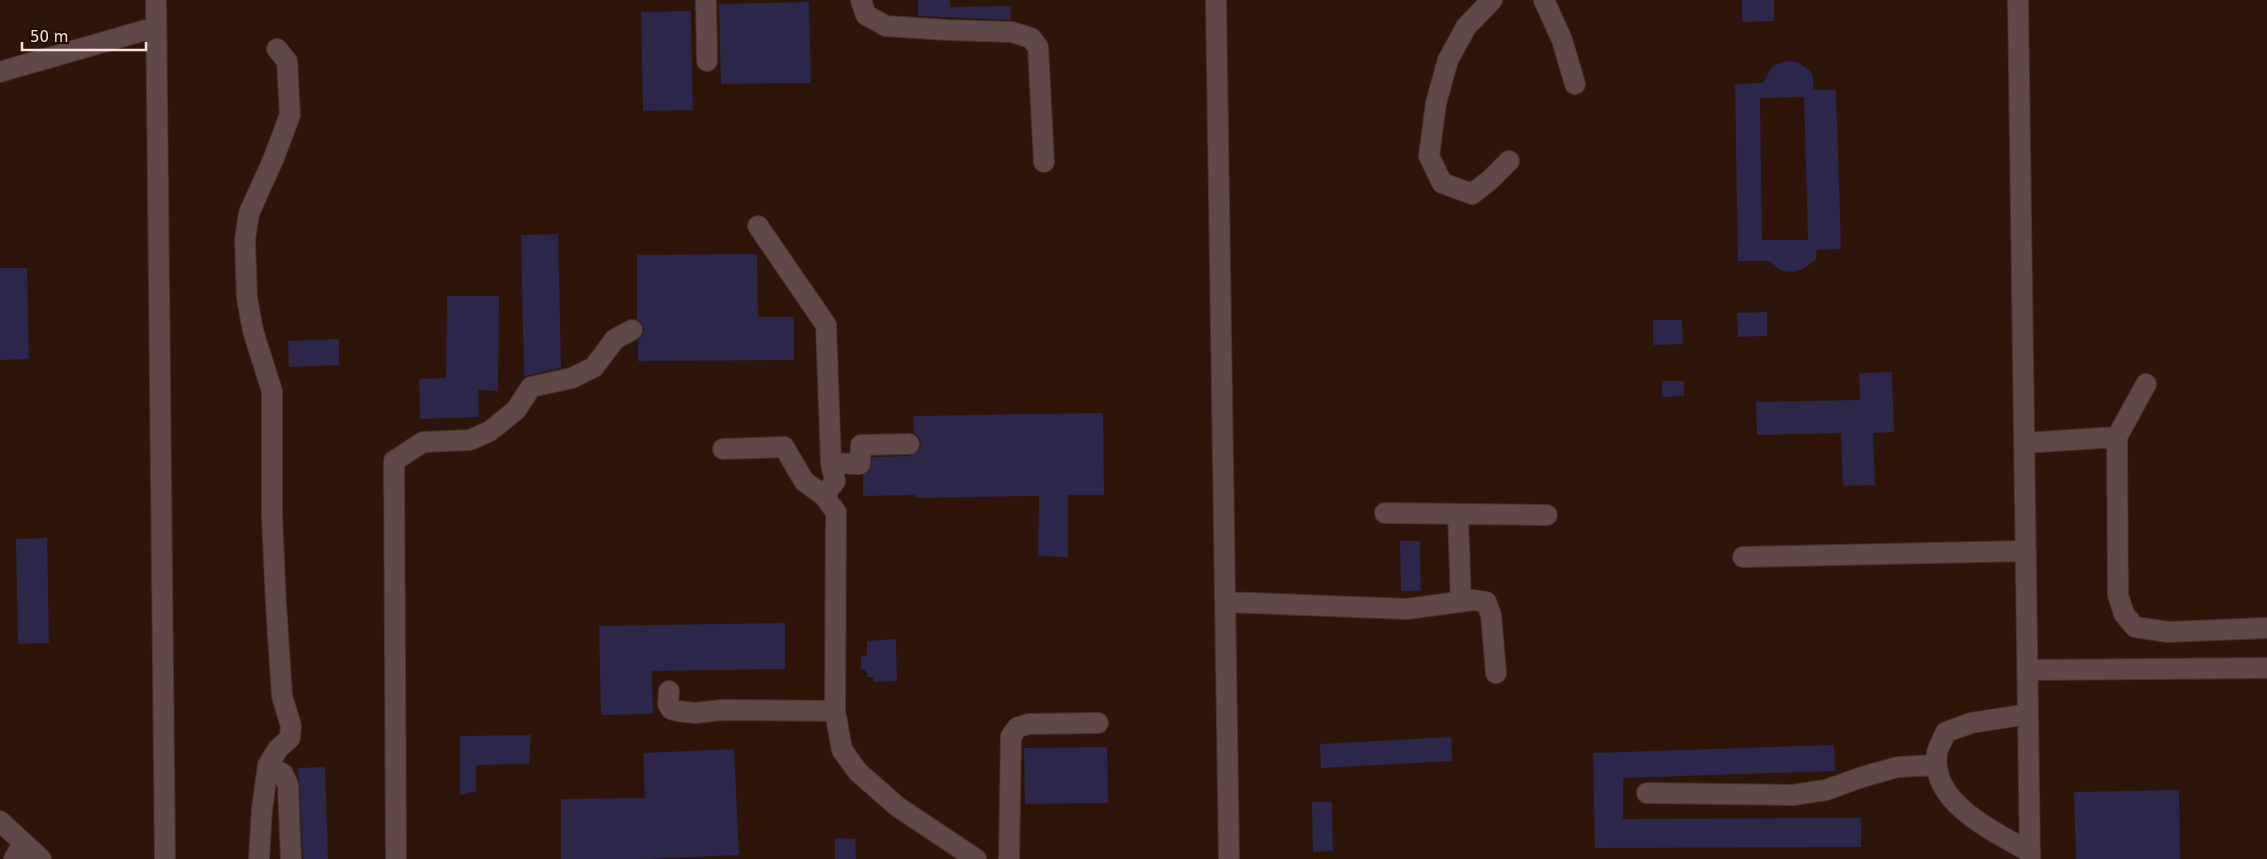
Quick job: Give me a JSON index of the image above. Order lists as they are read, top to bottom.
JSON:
{
  "scale_bar": "50 m"
}
